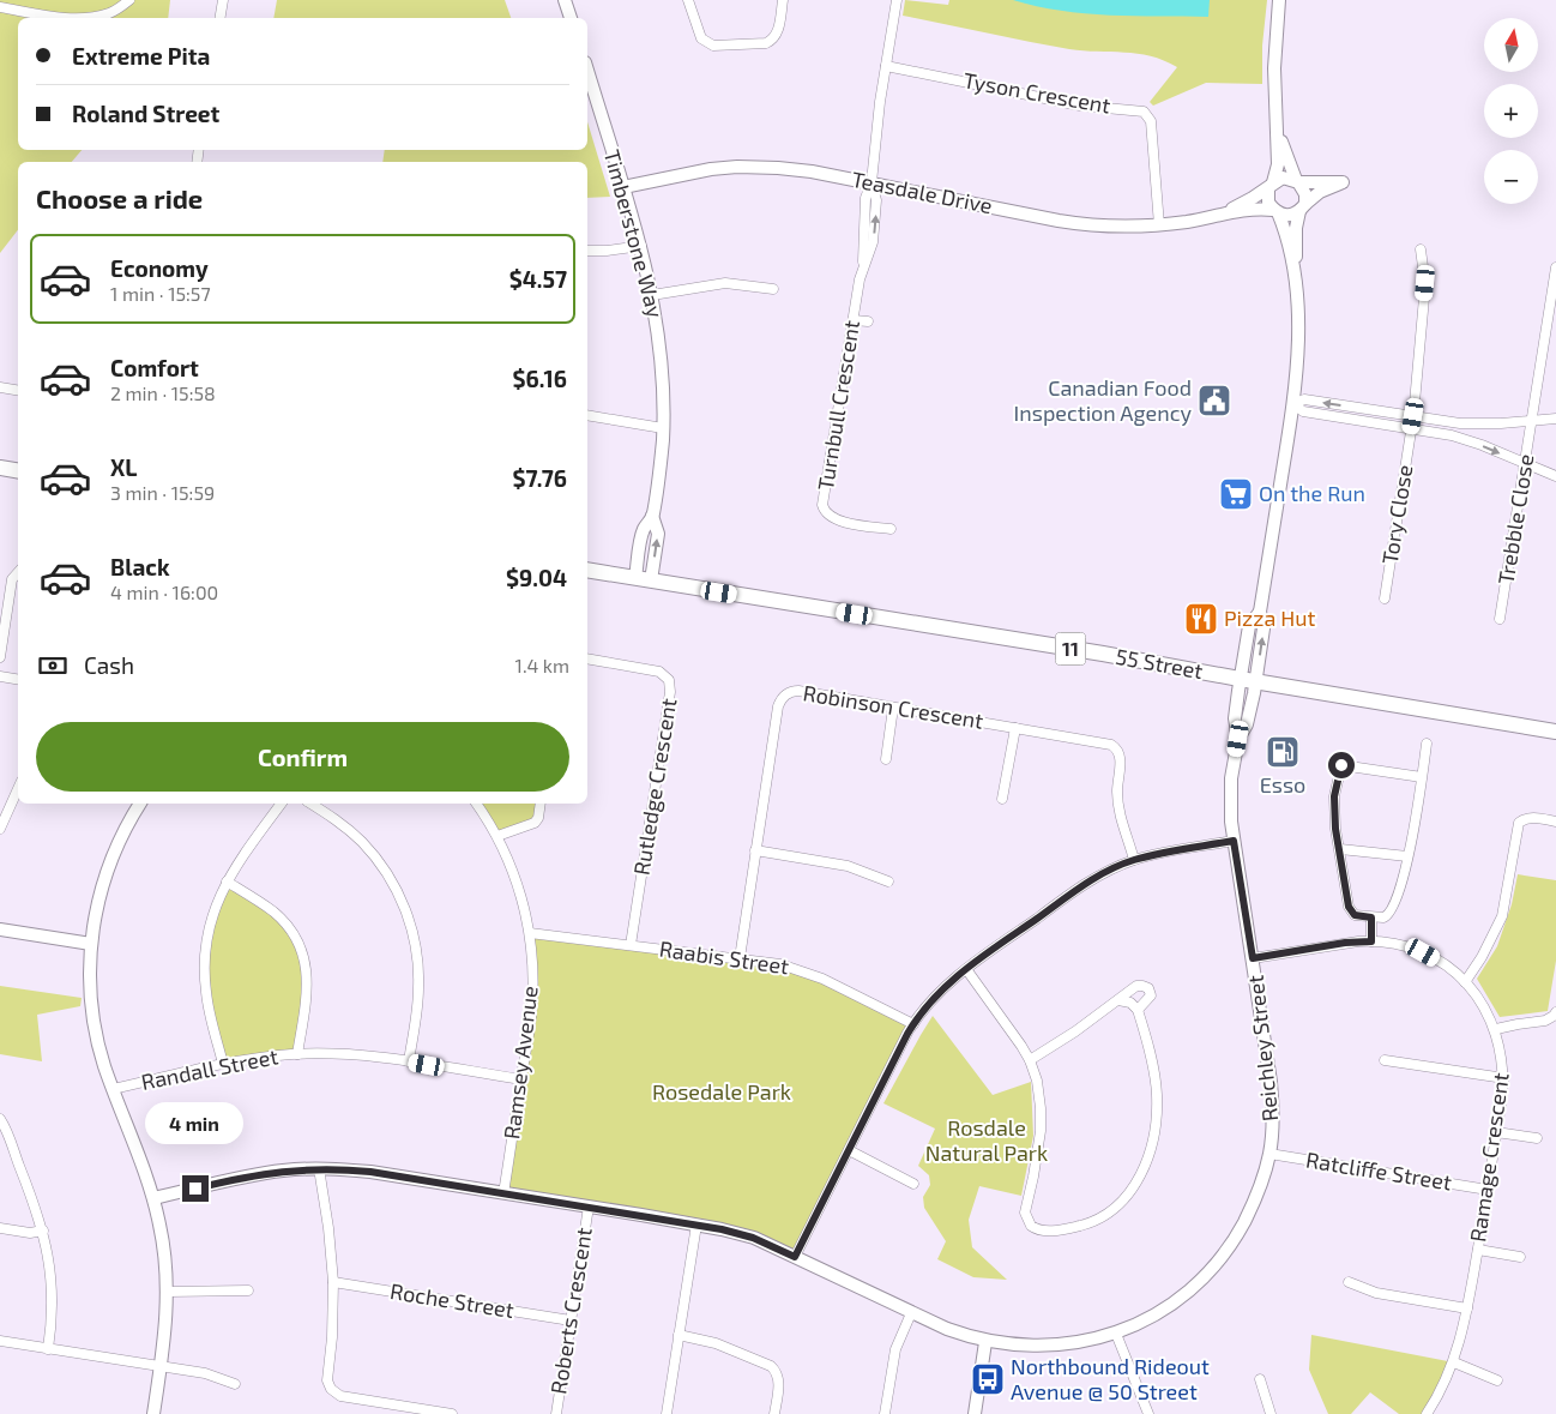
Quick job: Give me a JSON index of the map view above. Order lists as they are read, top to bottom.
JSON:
{
  "streets": {
    "main road": ["11", "55 Street"],
    "street": [
      "Tyson Crescent",
      "Teasdale Drive",
      "Timberstone Way",
      "Turnbull Crescent",
      "Tory Close",
      "Trebble Close",
      "Robinson Crescent",
      "Rutledge Crescent",
      "Raabis Street",
      "Reichley Street",
      "Ramsey Avenue",
      "Randall Street",
      "Ramage Crescent",
      "Ratcliffe Street",
      "Roche Street",
      "Roberts Crescent"
    ]
  },
  "crossings": [
    ["Tyson Crescent", "Teasdale Drive"],
    ["Tyson Crescent", "Turnbull Crescent"],
    ["Teasdale Drive", "Timberstone Way"],
    ["Teasdale Drive", "Turnbull Crescent"],
    ["Timberstone Way", "55 Street"],
    ["55 Street", "Reichley Street"],
    ["Robinson Crescent", "Raabis Street"],
    ["Rutledge Crescent", "Raabis Street"],
    ["Raabis Street", "Ramsey Avenue"],
    ["Reichley Street", "Ramsey Avenue"],
    ["Reichley Street", "Ramage Crescent"],
    ["Reichley Street", "Ratcliffe Street"],
    ["Reichley Street", "Roberts Crescent"],
    ["Ramsey Avenue", "Randall Street"],
    ["Ramage Crescent", "Ratcliffe Street"],
    ["Roche Street", "Roberts Crescent"]
  ],
  "parks": ["Rosedale Park", "Rosdale Natural Park"],
  "places": {
    "public building": ["Canadian Food Inspection Agency"],
    "supermarket": ["On the Run"],
    "restaurant": ["Pizza Hut"],
    "fuel station": ["Esso"],
    "bus stop": ["Northbound Rideout Avenue @ 50 Street"]
  },
  "north": "top",
  "page": {
    "map_buttons": ["+", "−"],
    "banner": ["Extreme Pita", "Roland Street"],
    "heading": "Choose a ride",
    "list": [
      {
        "name": "Economy",
        "note": "1 min · 15:57",
        "value": "$4.57"
      },
      {
        "name": "Comfort",
        "note": "2 min · 15:58",
        "value": "$6.16"
      },
      {
        "name": "XL",
        "note": "3 min · 15:59",
        "value": "$7.76"
      },
      {
        "name": "Black",
        "note": "4 min · 16:00",
        "value": "$9.04"
      }
    ],
    "pay": ["Cash", "1.4 km"],
    "buttons": "Confirm",
    "bubble": "4 min"
  }
}
